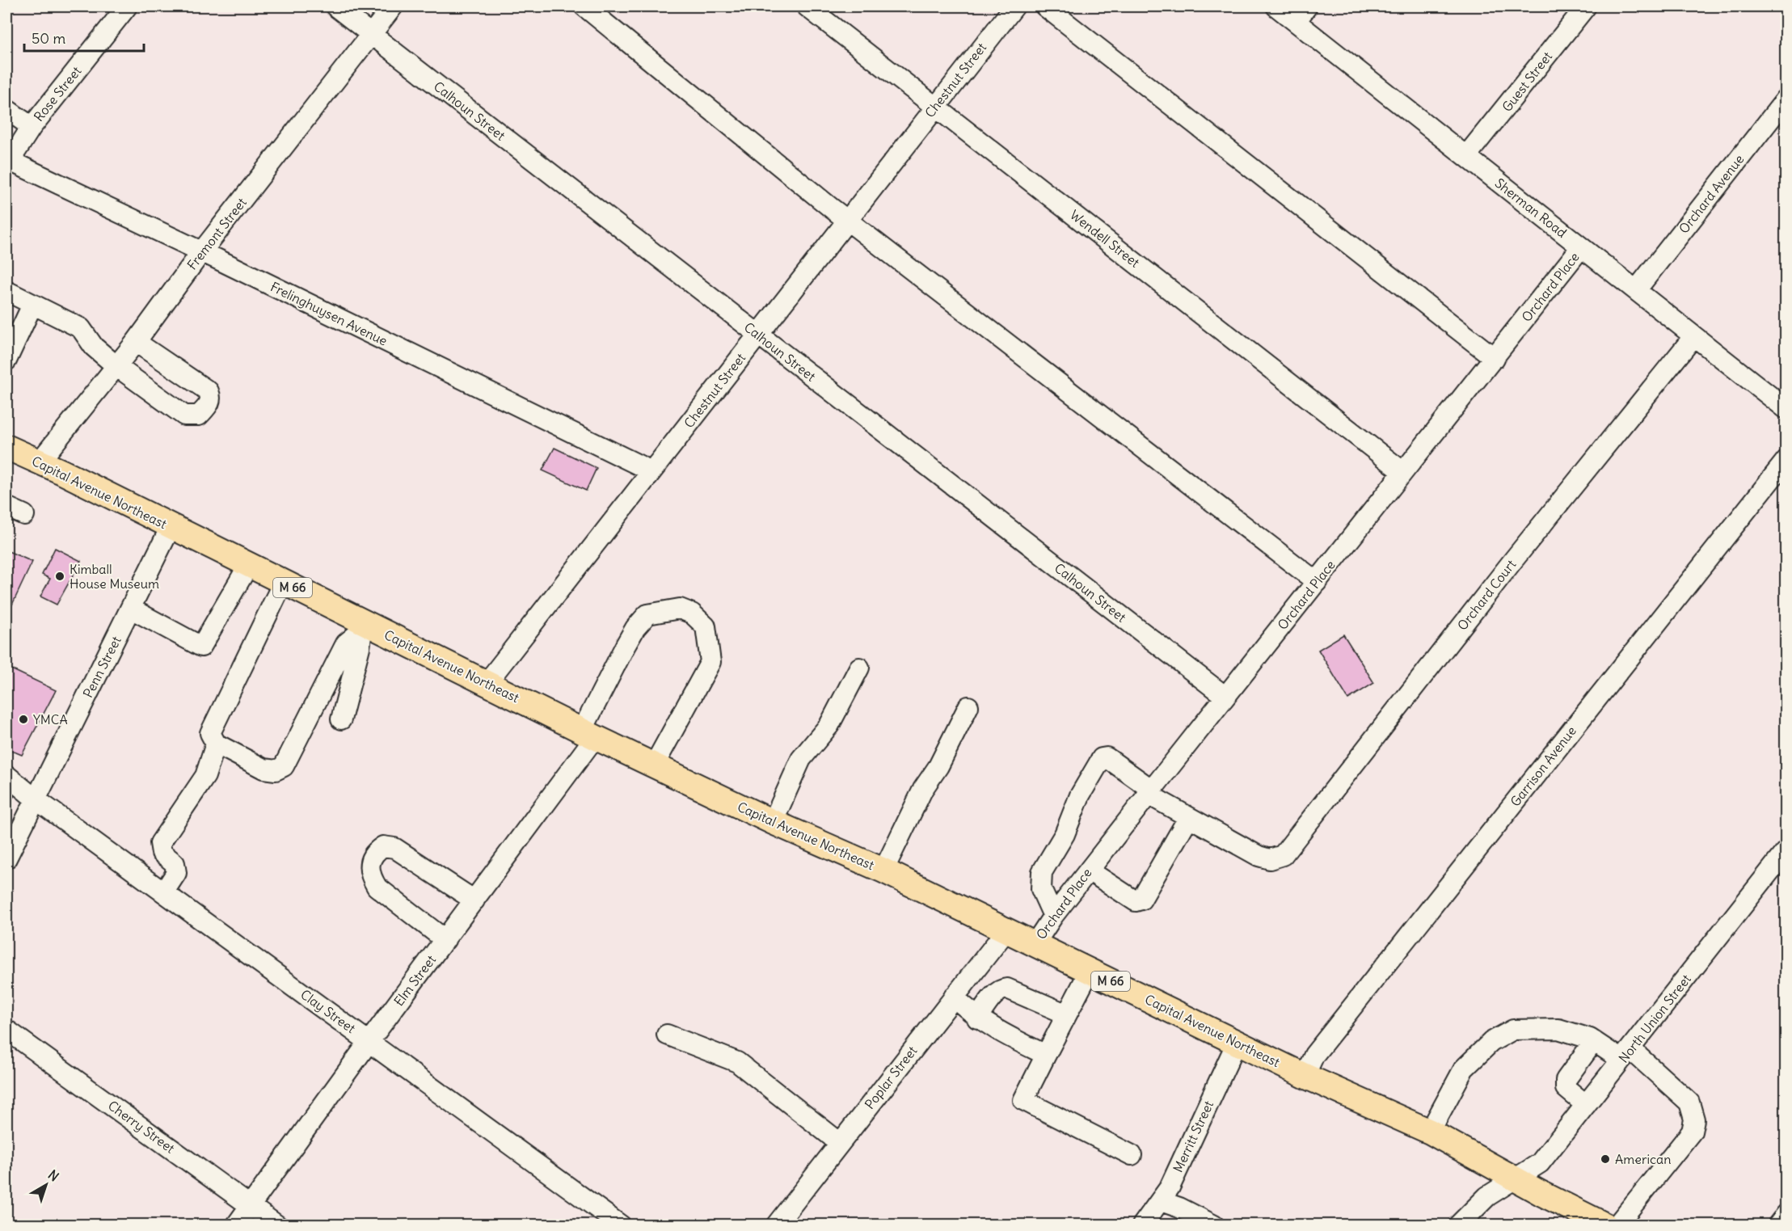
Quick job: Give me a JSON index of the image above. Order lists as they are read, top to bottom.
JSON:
{
  "streets": {
    "main road": ["Capital Avenue Northeast", "M 66"],
    "street": [
      "Chestnut Street",
      "Guest Street",
      "Rose Street",
      "Calhoun Street",
      "Orchard Avenue",
      "Sherman Road",
      "Fremont Street",
      "Wendell Street",
      "Orchard Place",
      "Frelinghuysen Avenue",
      "Orchard Court",
      "Penn Street",
      "Garrison Avenue",
      "Elm Street",
      "Clay Street",
      "North Union Street",
      "Poplar Street",
      "Cherry Street",
      "Merritt Street"
    ]
  },
  "crossings": [
    ["Chestnut Street", "Calhoun Street"],
    ["Chestnut Street", "Wendell Street"],
    ["Chestnut Street", "Frelinghuysen Avenue"],
    ["Chestnut Street", "Capital Avenue Northeast"],
    ["Guest Street", "Sherman Road"],
    ["Rose Street", "Frelinghuysen Avenue"],
    ["Calhoun Street", "Fremont Street"],
    ["Calhoun Street", "Orchard Place"],
    ["Orchard Avenue", "Sherman Road"],
    ["Sherman Road", "Orchard Place"],
    ["Sherman Road", "Orchard Court"],
    ["Fremont Street", "Frelinghuysen Avenue"],
    ["Fremont Street", "Capital Avenue Northeast"],
    ["Wendell Street", "Orchard Place"],
    ["Orchard Place", "Capital Avenue Northeast"],
    ["Capital Avenue Northeast", "Penn Street"],
    ["Capital Avenue Northeast", "Garrison Avenue"],
    ["Capital Avenue Northeast", "Elm Street"],
    ["Capital Avenue Northeast", "North Union Street"],
    ["Capital Avenue Northeast", "Poplar Street"],
    ["Capital Avenue Northeast", "Merritt Street"],
    ["Penn Street", "Clay Street"],
    ["Elm Street", "Clay Street"],
    ["Elm Street", "Cherry Street"]
  ],
  "places": ["Kimball House Museum", "YMCA", "American"],
  "scale_bar": "50 m",
  "north": "top right"
}
